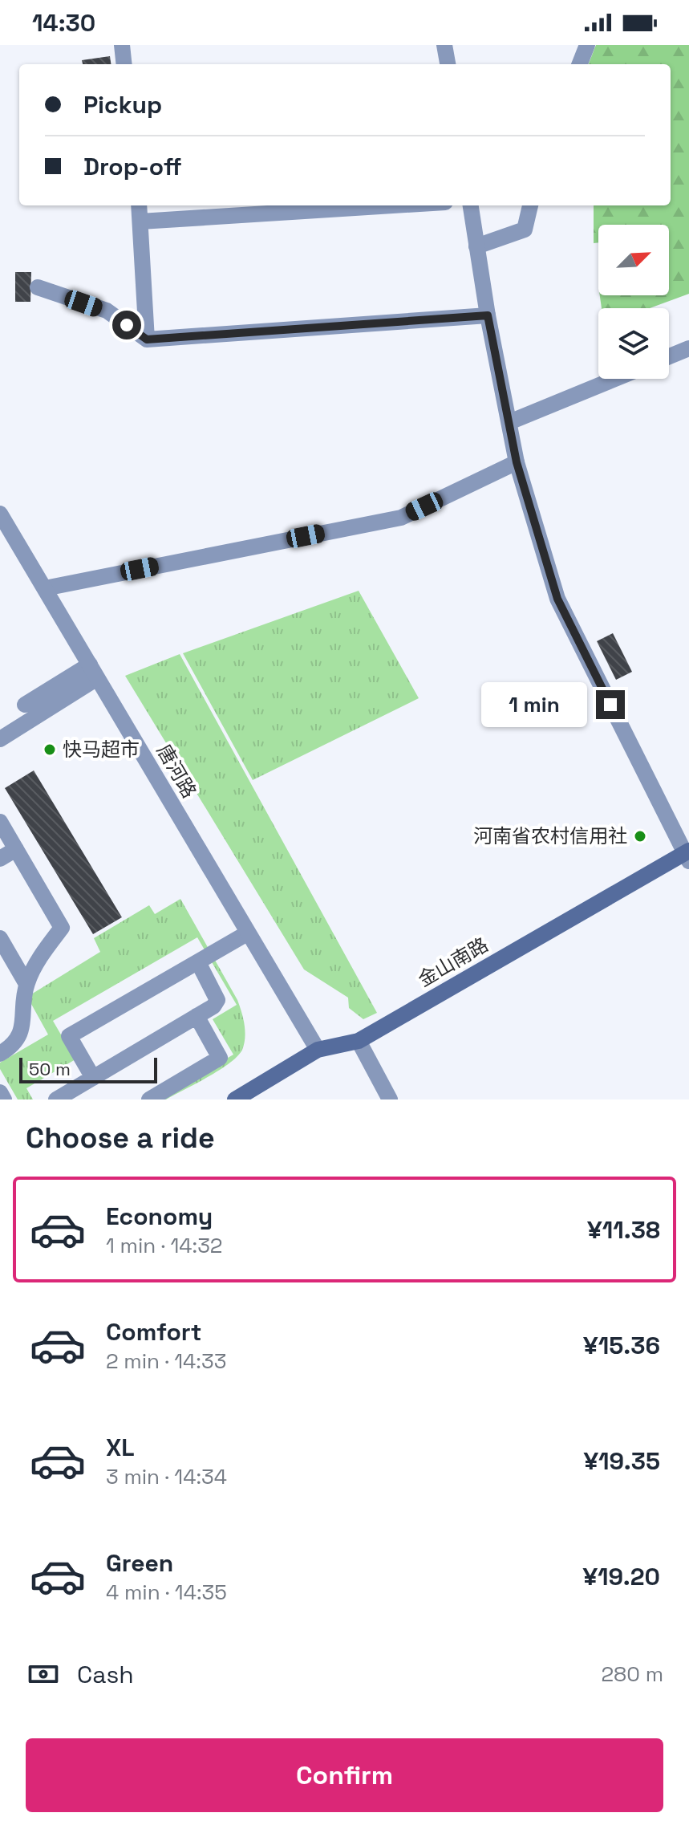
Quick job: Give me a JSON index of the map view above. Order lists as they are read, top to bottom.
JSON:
{
  "streets": {
    "main road": ["金山南路"],
    "street": ["唐河路"]
  },
  "crossings": [
    ["唐河路", "金山南路"]
  ],
  "places": ["快马超市", "河南省农村信用社"],
  "scale_bar": "50 m",
  "north": "top right",
  "page": {
    "status": "14:30",
    "banner": ["Pickup", "Drop-off"],
    "bubble": "1 min",
    "scale": "50 m",
    "heading": "Choose a ride",
    "list": [
      {
        "name": "Economy",
        "note": "1 min · 14:32",
        "value": "¥11.38"
      },
      {
        "name": "Comfort",
        "note": "2 min · 14:33",
        "value": "¥15.36"
      },
      {
        "name": "XL",
        "note": "3 min · 14:34",
        "value": "¥19.35"
      },
      {
        "name": "Green",
        "note": "4 min · 14:35",
        "value": "¥19.20"
      }
    ],
    "pay": ["Cash", "280 m"],
    "buttons": "Confirm"
  }
}
